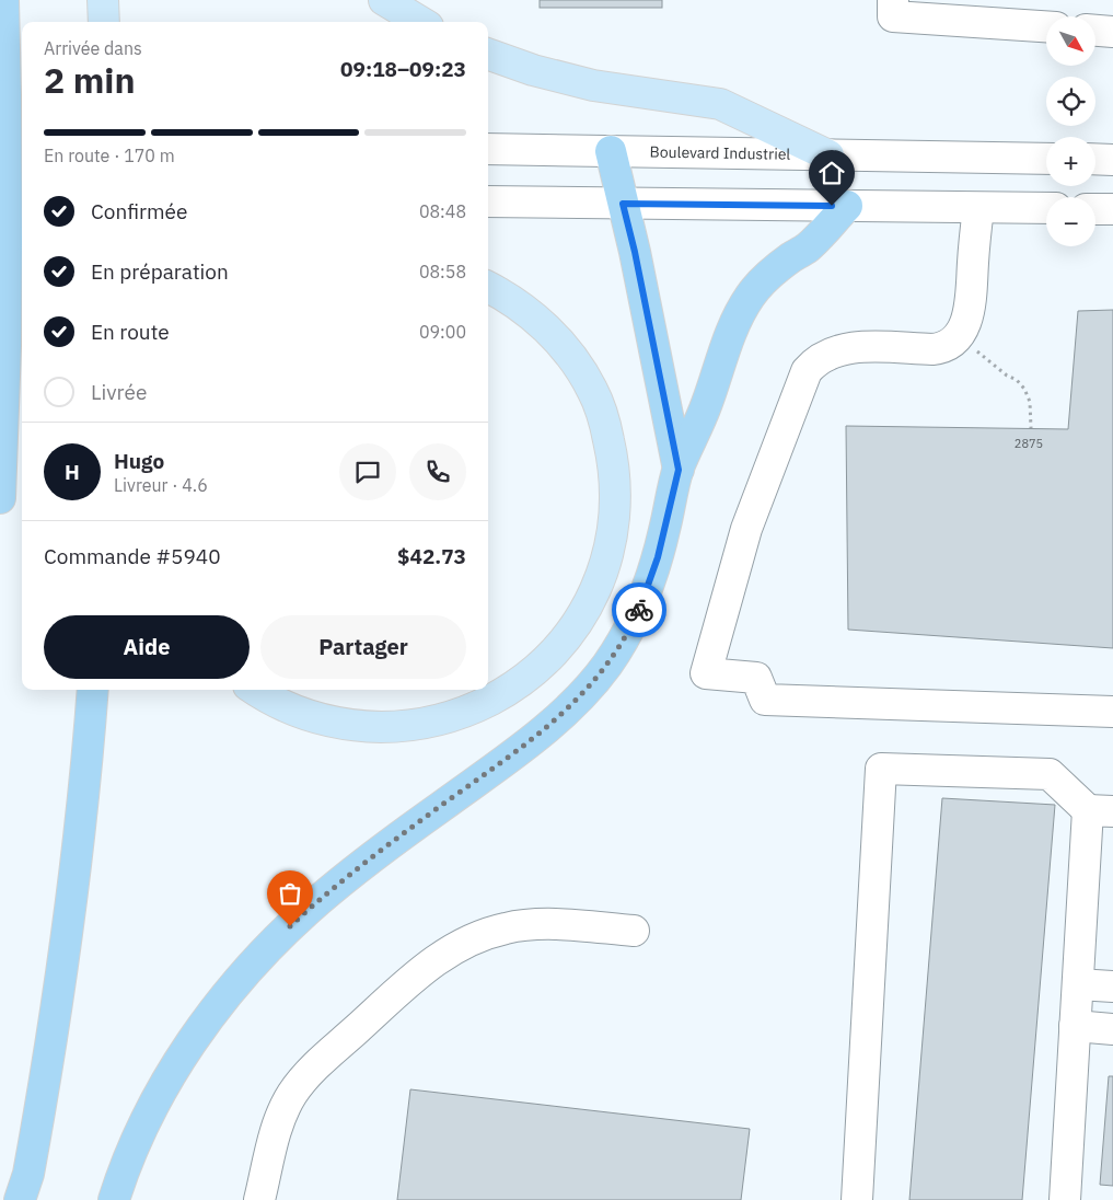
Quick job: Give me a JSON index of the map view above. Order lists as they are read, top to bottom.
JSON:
{
  "streets": {
    "street": ["Boulevard Industriel"]
  },
  "house_numbers": ["2875"],
  "north": "bottom right",
  "page": {
    "map_buttons": ["+", "−"],
    "heading": ["2 min", "Arrivée dans", "09:18–09:23"],
    "panel": [
      "Hugo",
      "Livreur · 4.6",
      "Commande #5940",
      "$42.73"
    ],
    "bar": "En route · 170 m",
    "list": [
      ["Confirmée", "08:48"],
      ["En préparation", "08:58"],
      ["En route", "09:00"],
      "Livrée"
    ],
    "round": "H",
    "buttons": ["Aide", "Partager"]
  }
}
